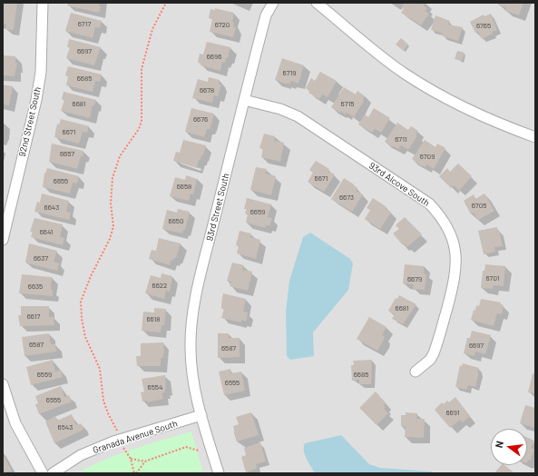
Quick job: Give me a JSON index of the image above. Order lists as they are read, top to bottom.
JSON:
{
  "streets": {
    "street": [
      "92nd Street South",
      "93rd Alcove South",
      "93rd Street South",
      "Granada Avenue South"
    ]
  },
  "crossings": [
    ["93rd Alcove South", "93rd Street South"],
    ["93rd Street South", "Granada Avenue South"]
  ],
  "house_numbers": [
    "6717",
    "6720",
    "6765",
    "6697",
    "6696",
    "6719",
    "6685",
    "6678",
    "6681",
    "6715",
    "6676",
    "6671",
    "6711",
    "6657",
    "6709",
    "6671",
    "6655",
    "6658",
    "6673",
    "6705",
    "6643",
    "6659",
    "6650",
    "6641",
    "6637",
    "6701",
    "6679",
    "6622",
    "6635",
    "6681",
    "6617",
    "6618",
    "6587",
    "6697",
    "6587",
    "6559",
    "6685",
    "6555",
    "6554",
    "6555",
    "6691",
    "6543"
  ],
  "north": "left"
}
